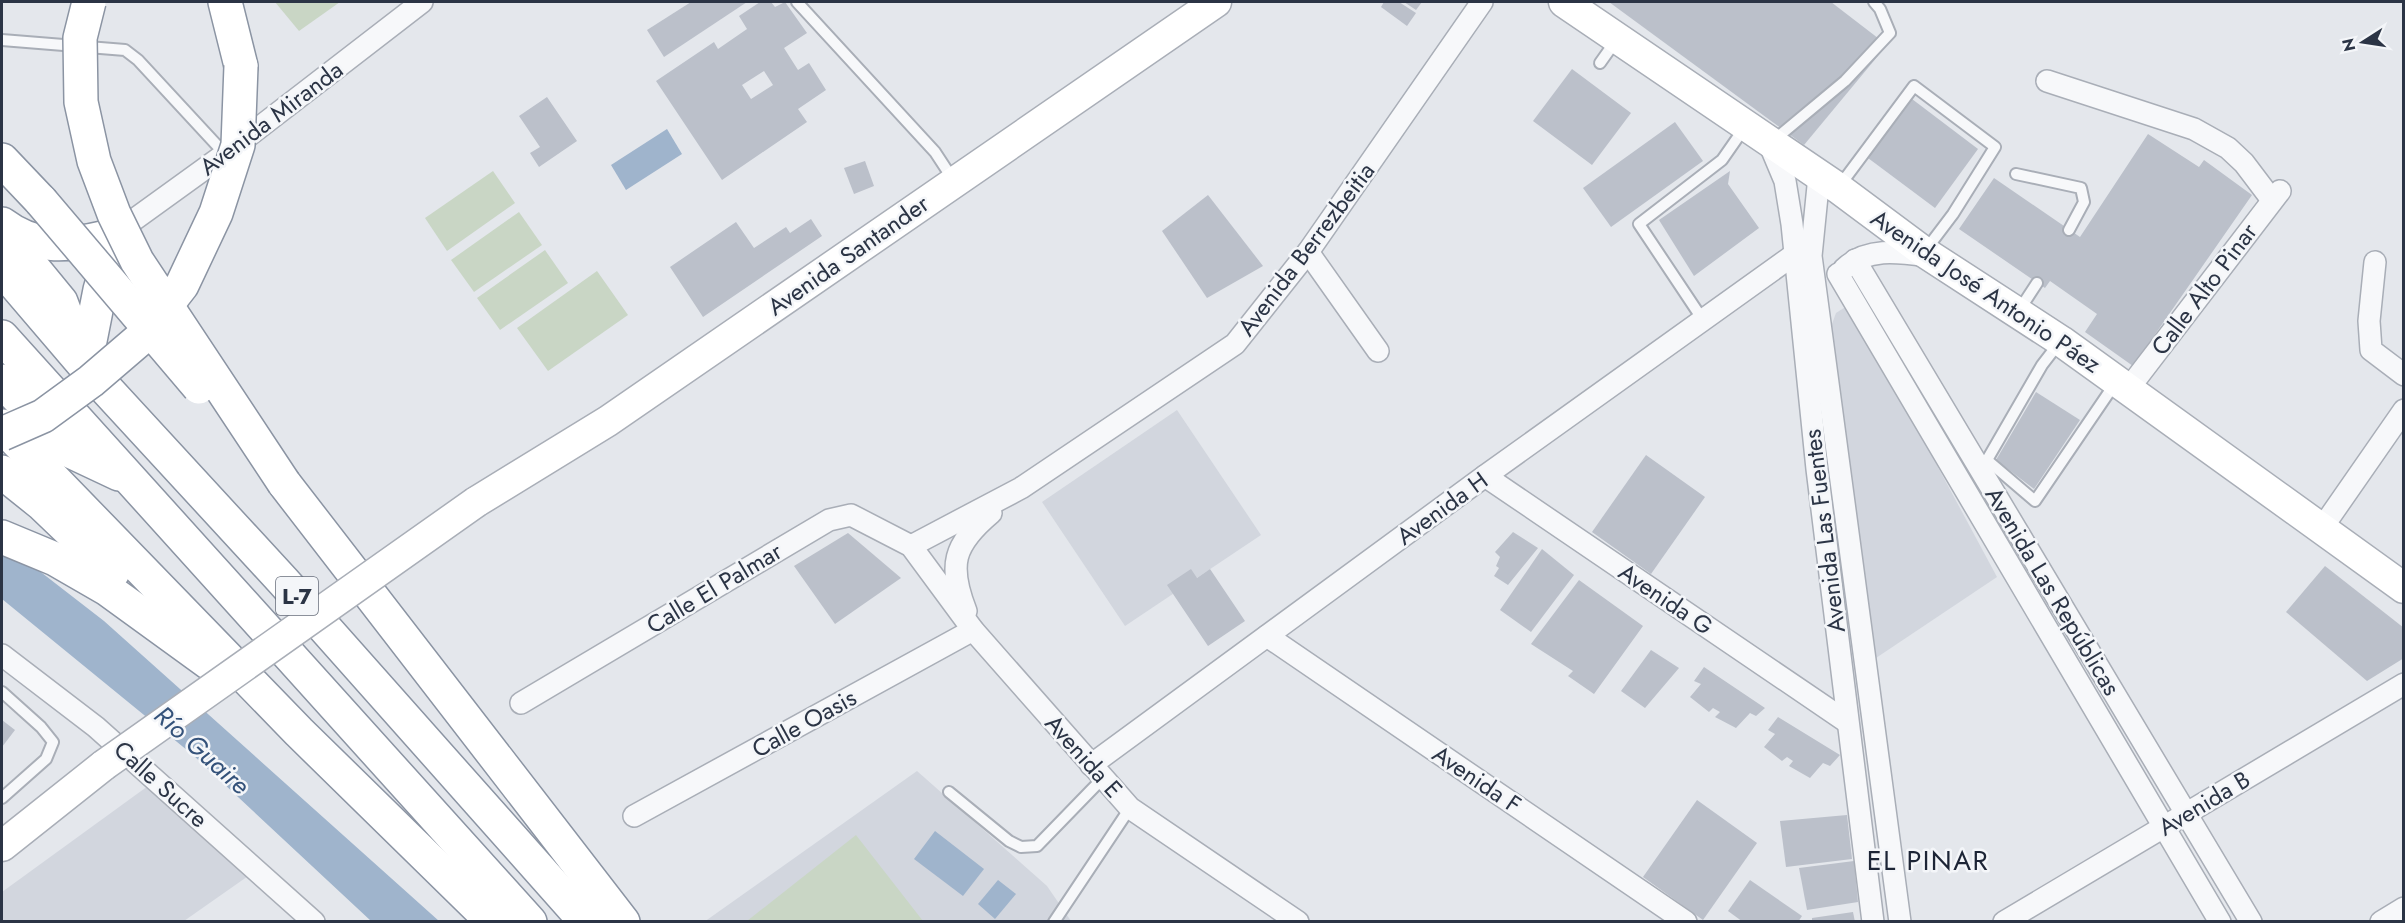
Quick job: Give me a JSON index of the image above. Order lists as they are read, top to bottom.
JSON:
{
  "streets": {
    "highway": ["L-7"],
    "street": [
      "Avenida Miranda",
      "Avenida Berrezbeitia",
      "Avenida Santander",
      "Calle Alto Pinar",
      "Avenida José Antonio Páez",
      "Avenida H",
      "Avenida Las Fuentes",
      "Calle El Palmar",
      "Avenida Las Repúblicas",
      "Avenida G",
      "Calle Oasis",
      "Avenida E",
      "Avenida F",
      "Calle Sucre",
      "Avenida B"
    ]
  },
  "crossings": [
    ["Avenida Berrezbeitia", "Calle El Palmar"],
    ["Avenida Berrezbeitia", "Calle Oasis"],
    ["Avenida Berrezbeitia", "Avenida E"],
    ["Calle Alto Pinar", "Avenida José Antonio Páez"],
    ["Avenida José Antonio Páez", "Avenida Las Fuentes"],
    ["Avenida H", "Avenida Las Fuentes"],
    ["Avenida H", "Avenida G"],
    ["Avenida H", "Avenida E"],
    ["Avenida H", "Avenida F"],
    ["Avenida Las Fuentes", "Avenida G"],
    ["Calle El Palmar", "Avenida E"],
    ["Avenida Las Repúblicas", "Avenida B"],
    ["Calle Oasis", "Avenida E"]
  ],
  "districts": ["EL PINAR"],
  "water": ["Río Guaire"],
  "north": "left"
}
